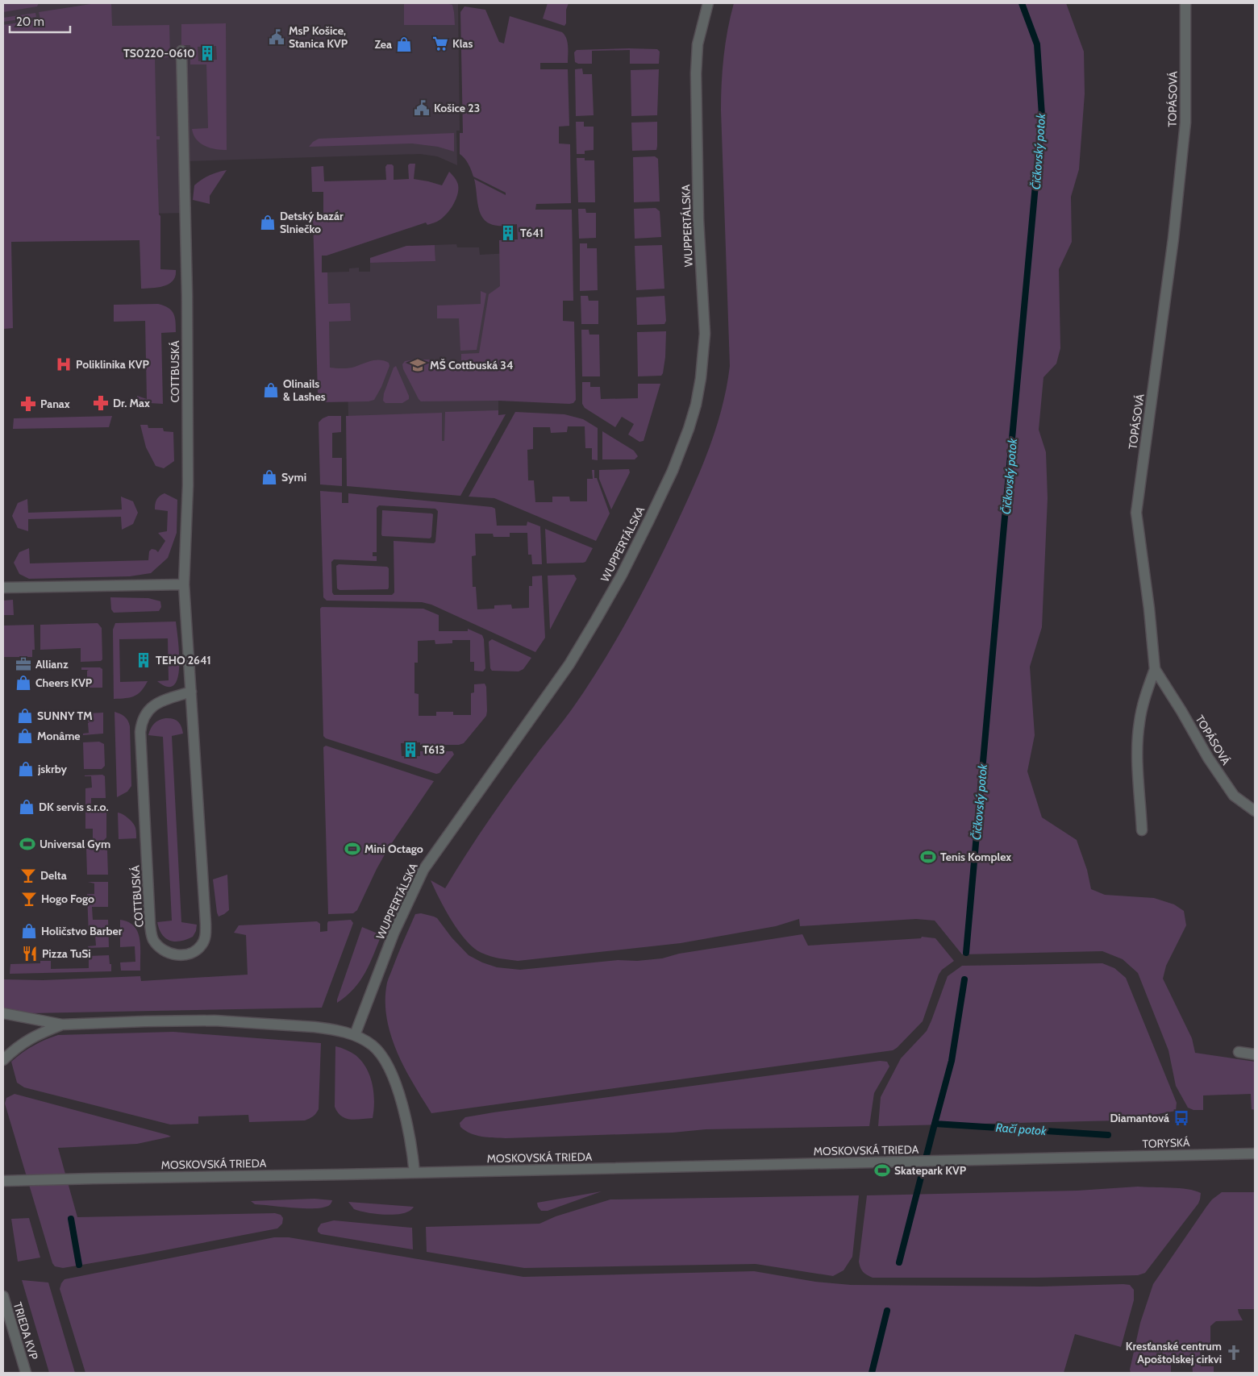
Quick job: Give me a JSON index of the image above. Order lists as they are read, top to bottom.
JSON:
{
  "streets": {
    "street": [
      "TOPÁSOVÁ",
      "WUPPERTÁLSKA",
      "COTTBUSKÁ",
      "TORYSKÁ",
      "MOSKOVSKÁ TRIEDA",
      "TRIEDA KVP"
    ]
  },
  "crossings": [
    ["TORYSKÁ", "MOSKOVSKÁ TRIEDA"]
  ],
  "water": ["Čičkovský potok", "Račí potok"],
  "places": {
    "public building": ["MsP Košice, Stanica KVP", "Košice 23"],
    "supermarket": ["Klas"],
    "shop": [
      "Zea",
      "Detský bazár Slniečko",
      "Olinails & Lashes",
      "Symi",
      "Cheers KVP",
      "SUNNY TM",
      "Monâme",
      "jskrby",
      "DK servis s.r.o.",
      "Holičstvo Barber"
    ],
    "building": [
      "TS0220-0610",
      "T641",
      "TEHO 2641",
      "T613"
    ],
    "hospital": ["Poliklinika KVP"],
    "school or university": ["MŠ Cottbuská 34"],
    "pharmacy": ["Dr. Max", "Panax"],
    "office": ["Allianz"],
    "sports": [
      "Universal Gym",
      "Mini Octago",
      "Tenis Komplex",
      "Skatepark KVP"
    ],
    "bar": ["Delta", "Hogo Fogo"],
    "restaurant": ["Pizza TuSi"],
    "bus stop": ["Diamantová"],
    "church": ["Kresťanské centrum Apoštolskej cirkvi"]
  },
  "scale_bar": "20 m"
}
